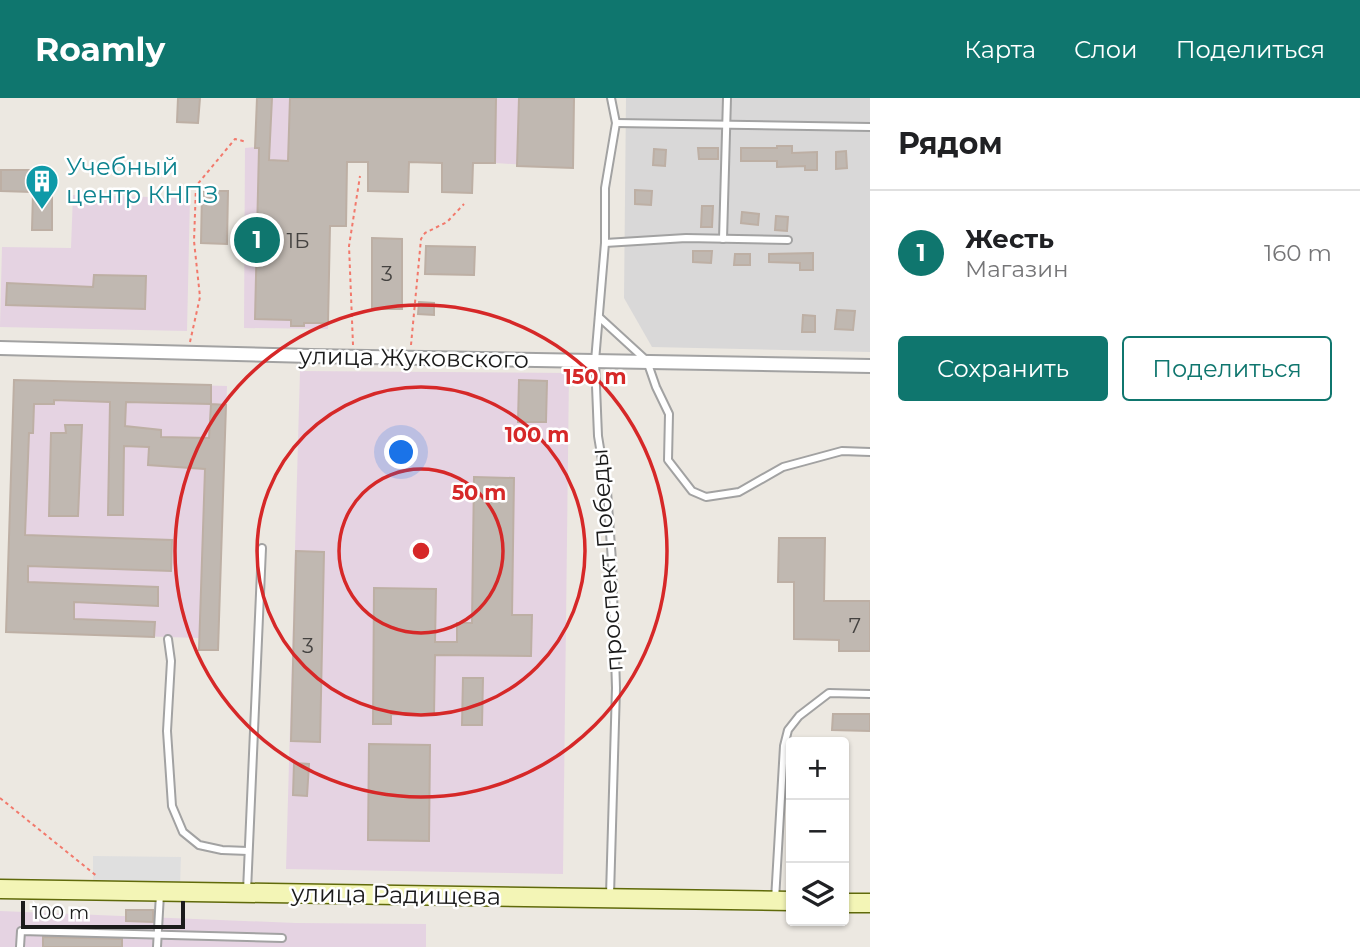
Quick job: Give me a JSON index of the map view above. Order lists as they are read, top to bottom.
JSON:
{
  "streets": {
    "street": ["улица Жуковского", "улица Радищева"],
    "lane": ["проспект Победы"]
  },
  "crossings": [
    ["улица Жуковского", "проспект Победы"],
    ["проспект Победы", "улица Радищева"]
  ],
  "places": {
    "building": ["Учебный центр КНПЗ"]
  },
  "house_numbers": [
    "1Б",
    "3",
    "7",
    "3"
  ],
  "scale_bar": "100 m",
  "page": {
    "header": "Roamly",
    "nav": ["Карта", "Слои", "Поделиться"],
    "heading": "Рядом",
    "list": [
      {
        "mark": "1",
        "name": "Жесть",
        "note": "Магазин",
        "value": "160 m"
      }
    ],
    "pins": "1",
    "buttons": ["Сохранить", "Поделиться"],
    "map_buttons": ["+", "−"],
    "scale": "100 m"
  },
  "rings": ["150 m", "100 m", "50 m"]
}
